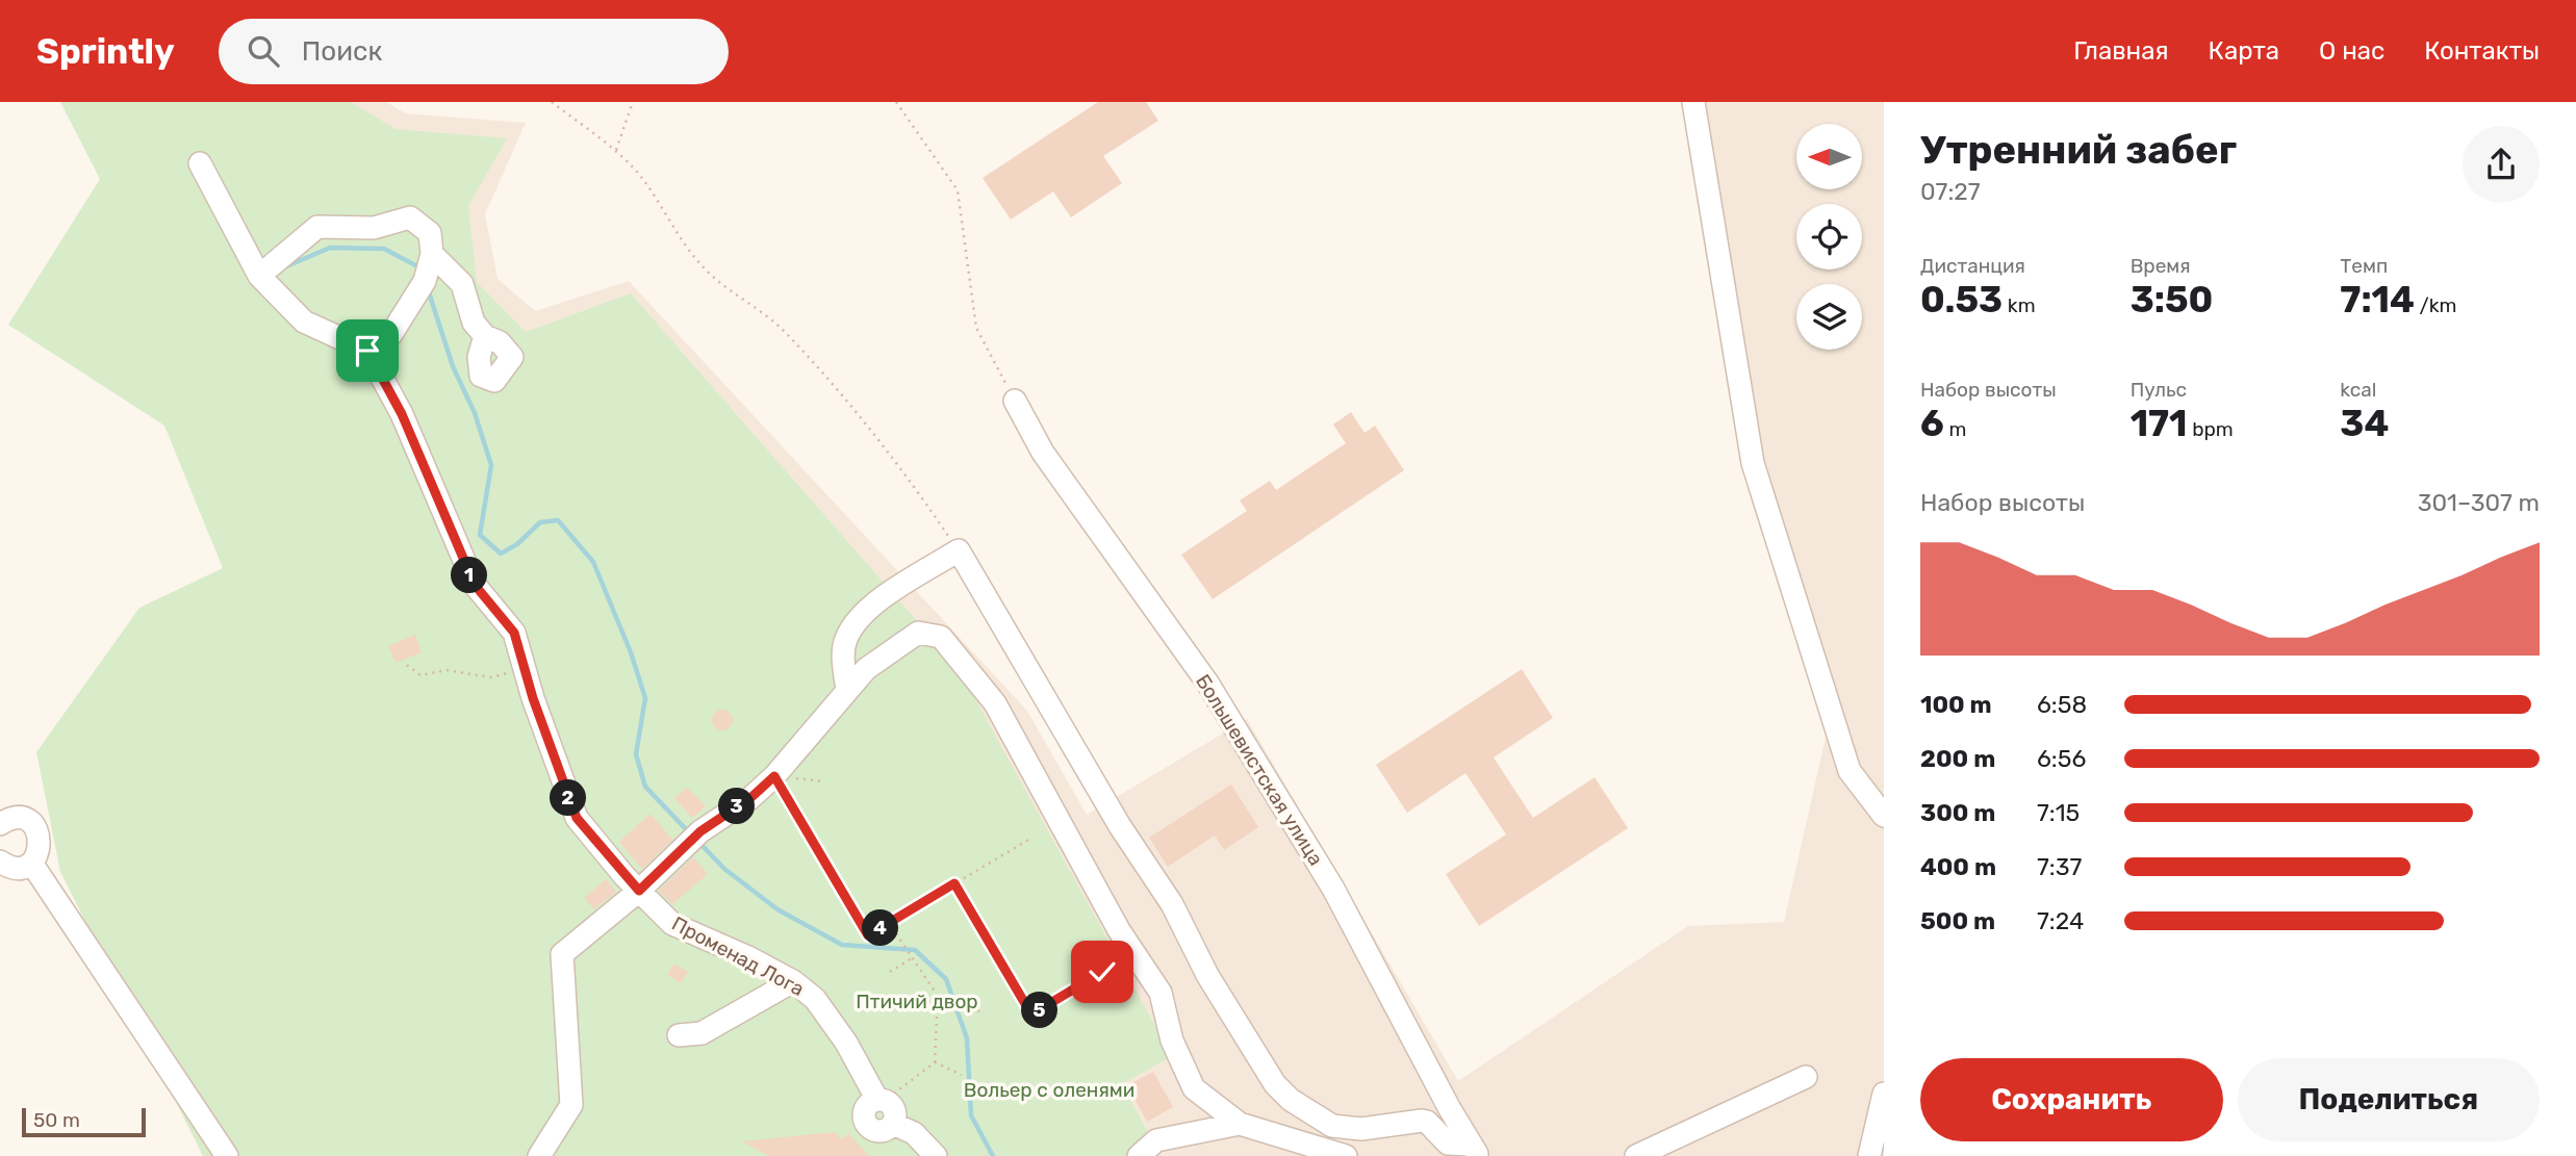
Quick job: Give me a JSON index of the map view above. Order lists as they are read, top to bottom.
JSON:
{
  "streets": {
    "street": ["Большевистская улица", "Променад Лога"]
  },
  "parks": ["Птичий двор", "Вольер с оленями"],
  "scale_bar": "50 m",
  "north": "left",
  "page": {
    "header": "Sprintly",
    "search": "Поиск",
    "nav": [
      "Главная",
      "Карта",
      "О нас",
      "Контакты"
    ],
    "heading": ["Утренний забег", "07:27"],
    "stats": [
      ["Дистанция", "0.53 km"],
      ["Время", "3:50"],
      ["Темп", "7:14 /km"],
      ["Набор высоты", "6 m"],
      ["Пульс", "171 bpm"],
      ["kcal", "34"]
    ],
    "chart": ["Набор высоты", "301–307 m"],
    "pins": [
      "1",
      "2",
      "3",
      "4",
      "5"
    ],
    "list": [
      {
        "name": "100 m",
        "note": "6:58"
      },
      {
        "name": "200 m",
        "note": "6:56"
      },
      {
        "name": "300 m",
        "note": "7:15"
      },
      {
        "name": "400 m",
        "note": "7:37"
      },
      {
        "name": "500 m",
        "note": "7:24"
      }
    ],
    "buttons": ["Сохранить", "Поделиться"],
    "scale": "50 m"
  }
}
